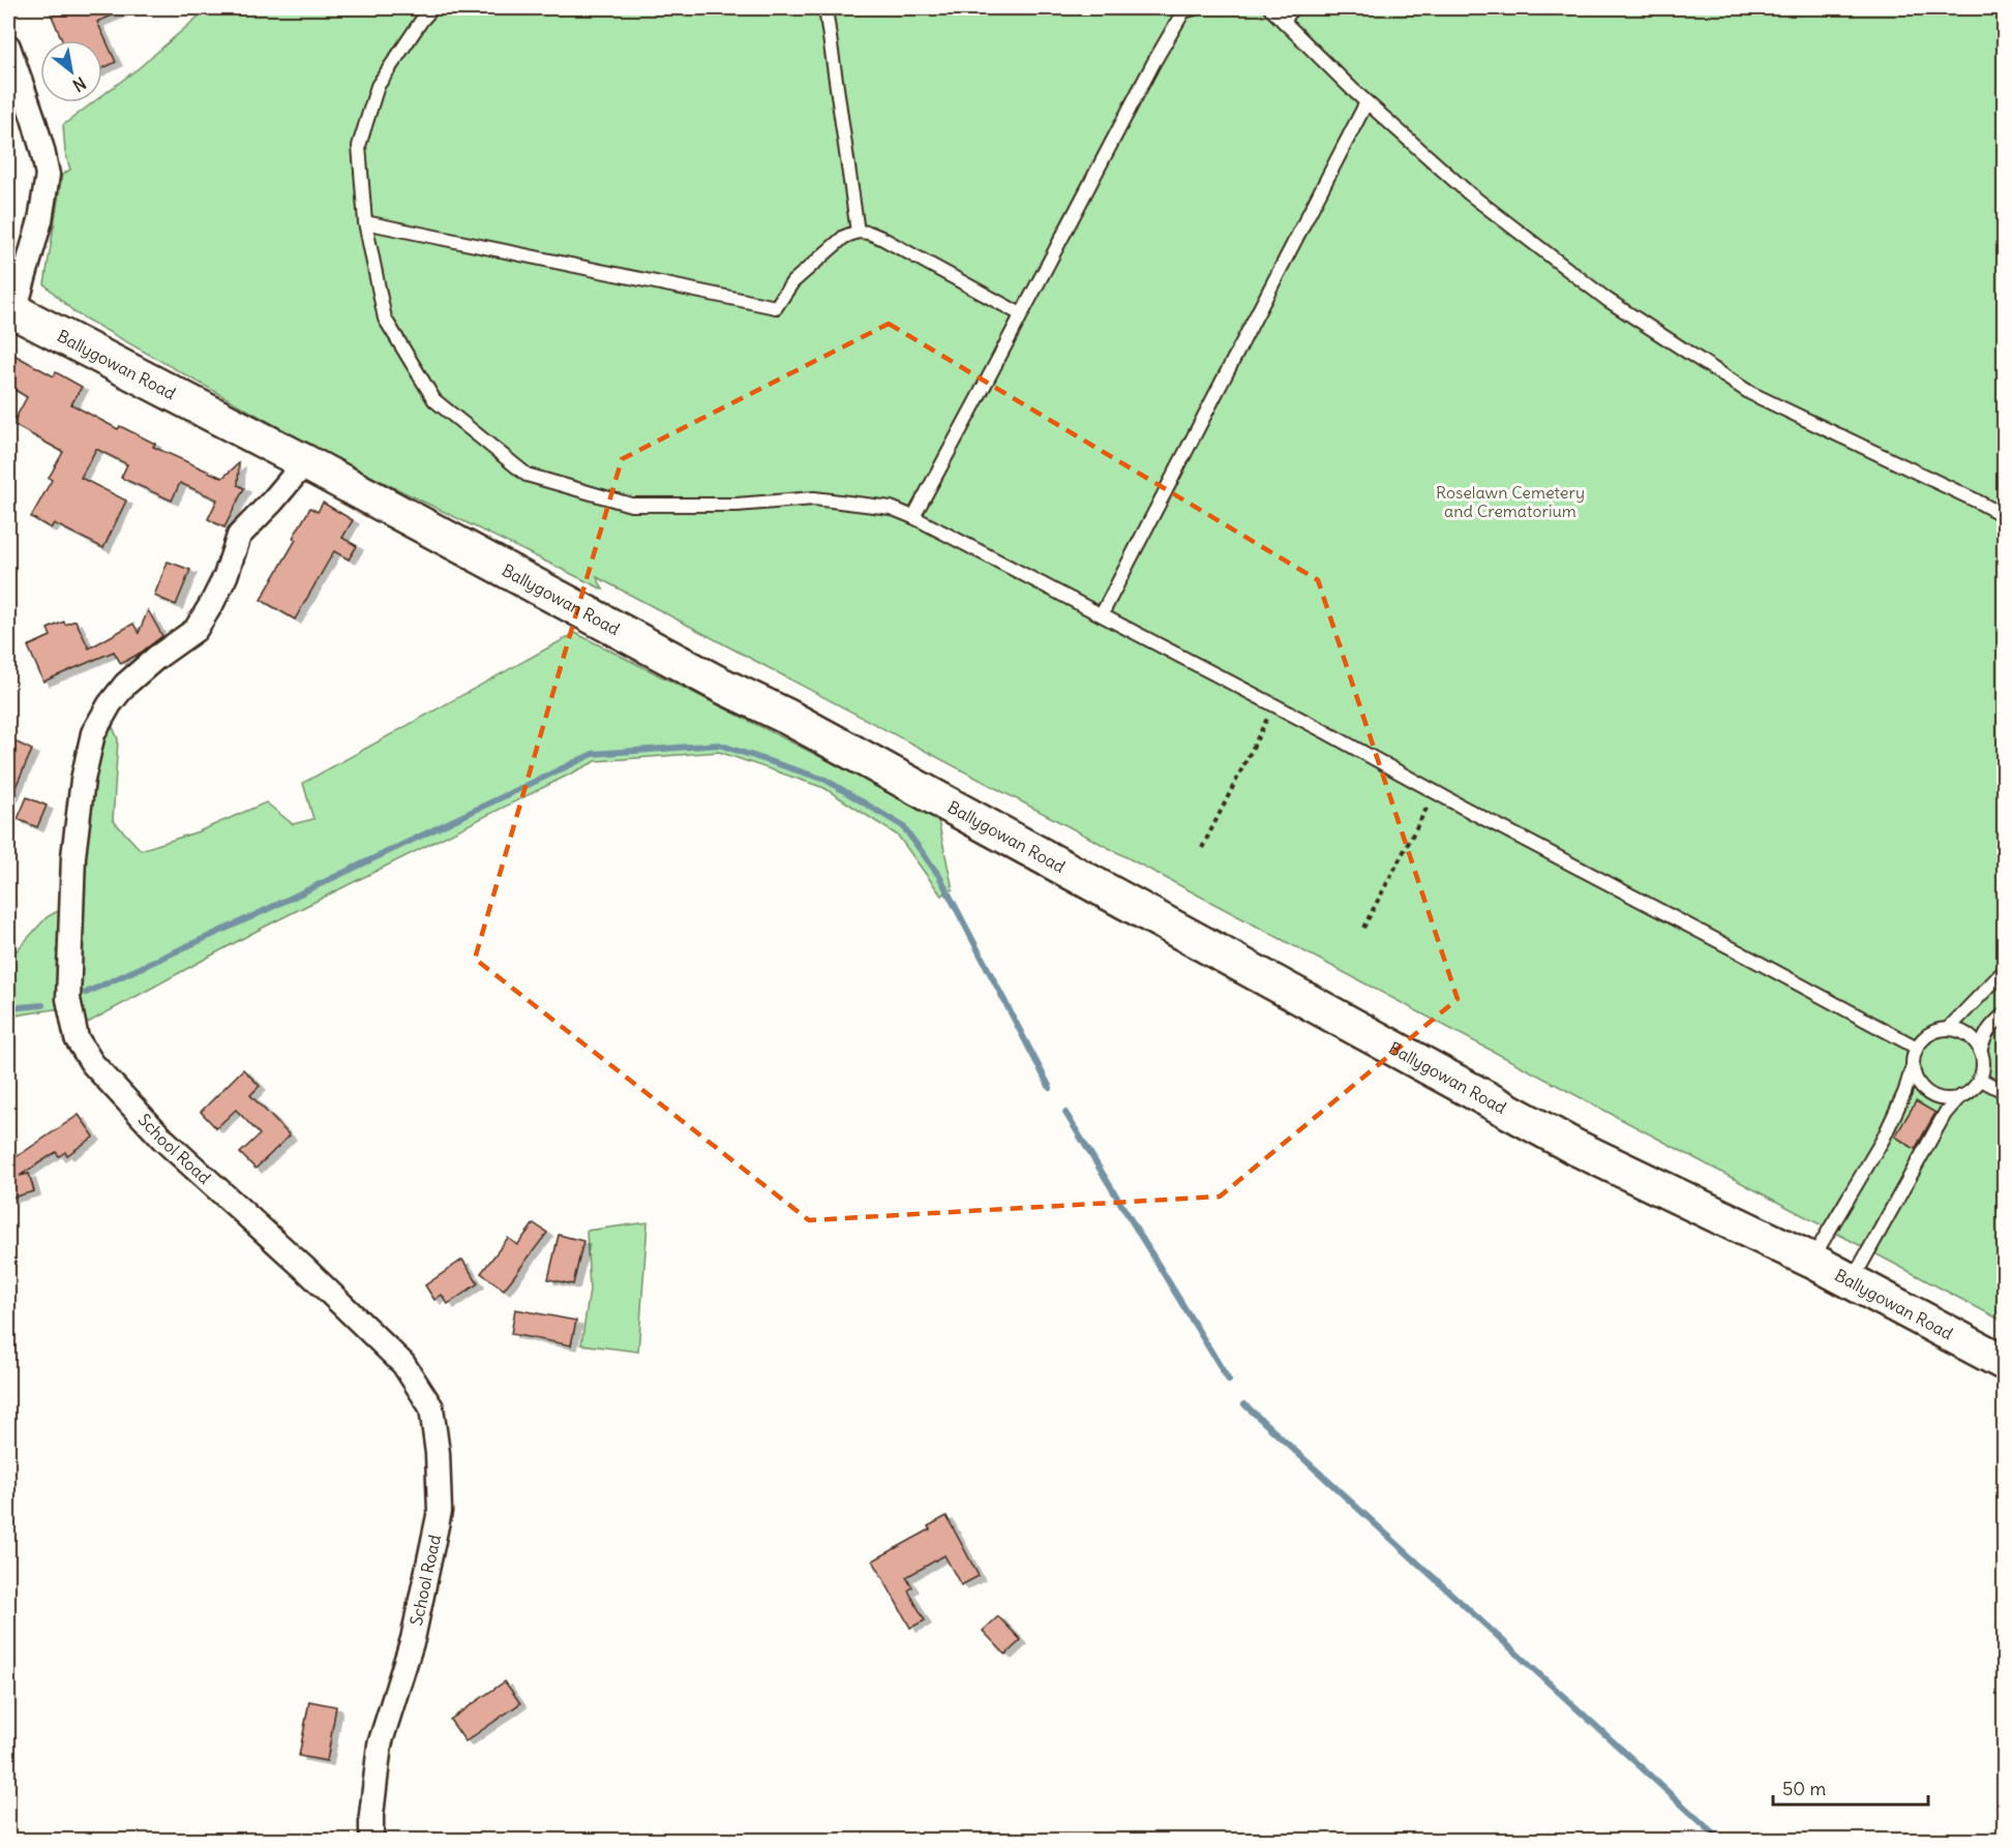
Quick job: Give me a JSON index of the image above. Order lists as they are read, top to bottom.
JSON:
{
  "streets": {
    "main road": ["Ballygowan Road"],
    "street": ["School Road"]
  },
  "crossings": [
    ["Ballygowan Road", "School Road"]
  ],
  "parks": ["Roselawn Cemetery and Crematorium"],
  "scale_bar": "50 m",
  "north": "bottom right"
}
